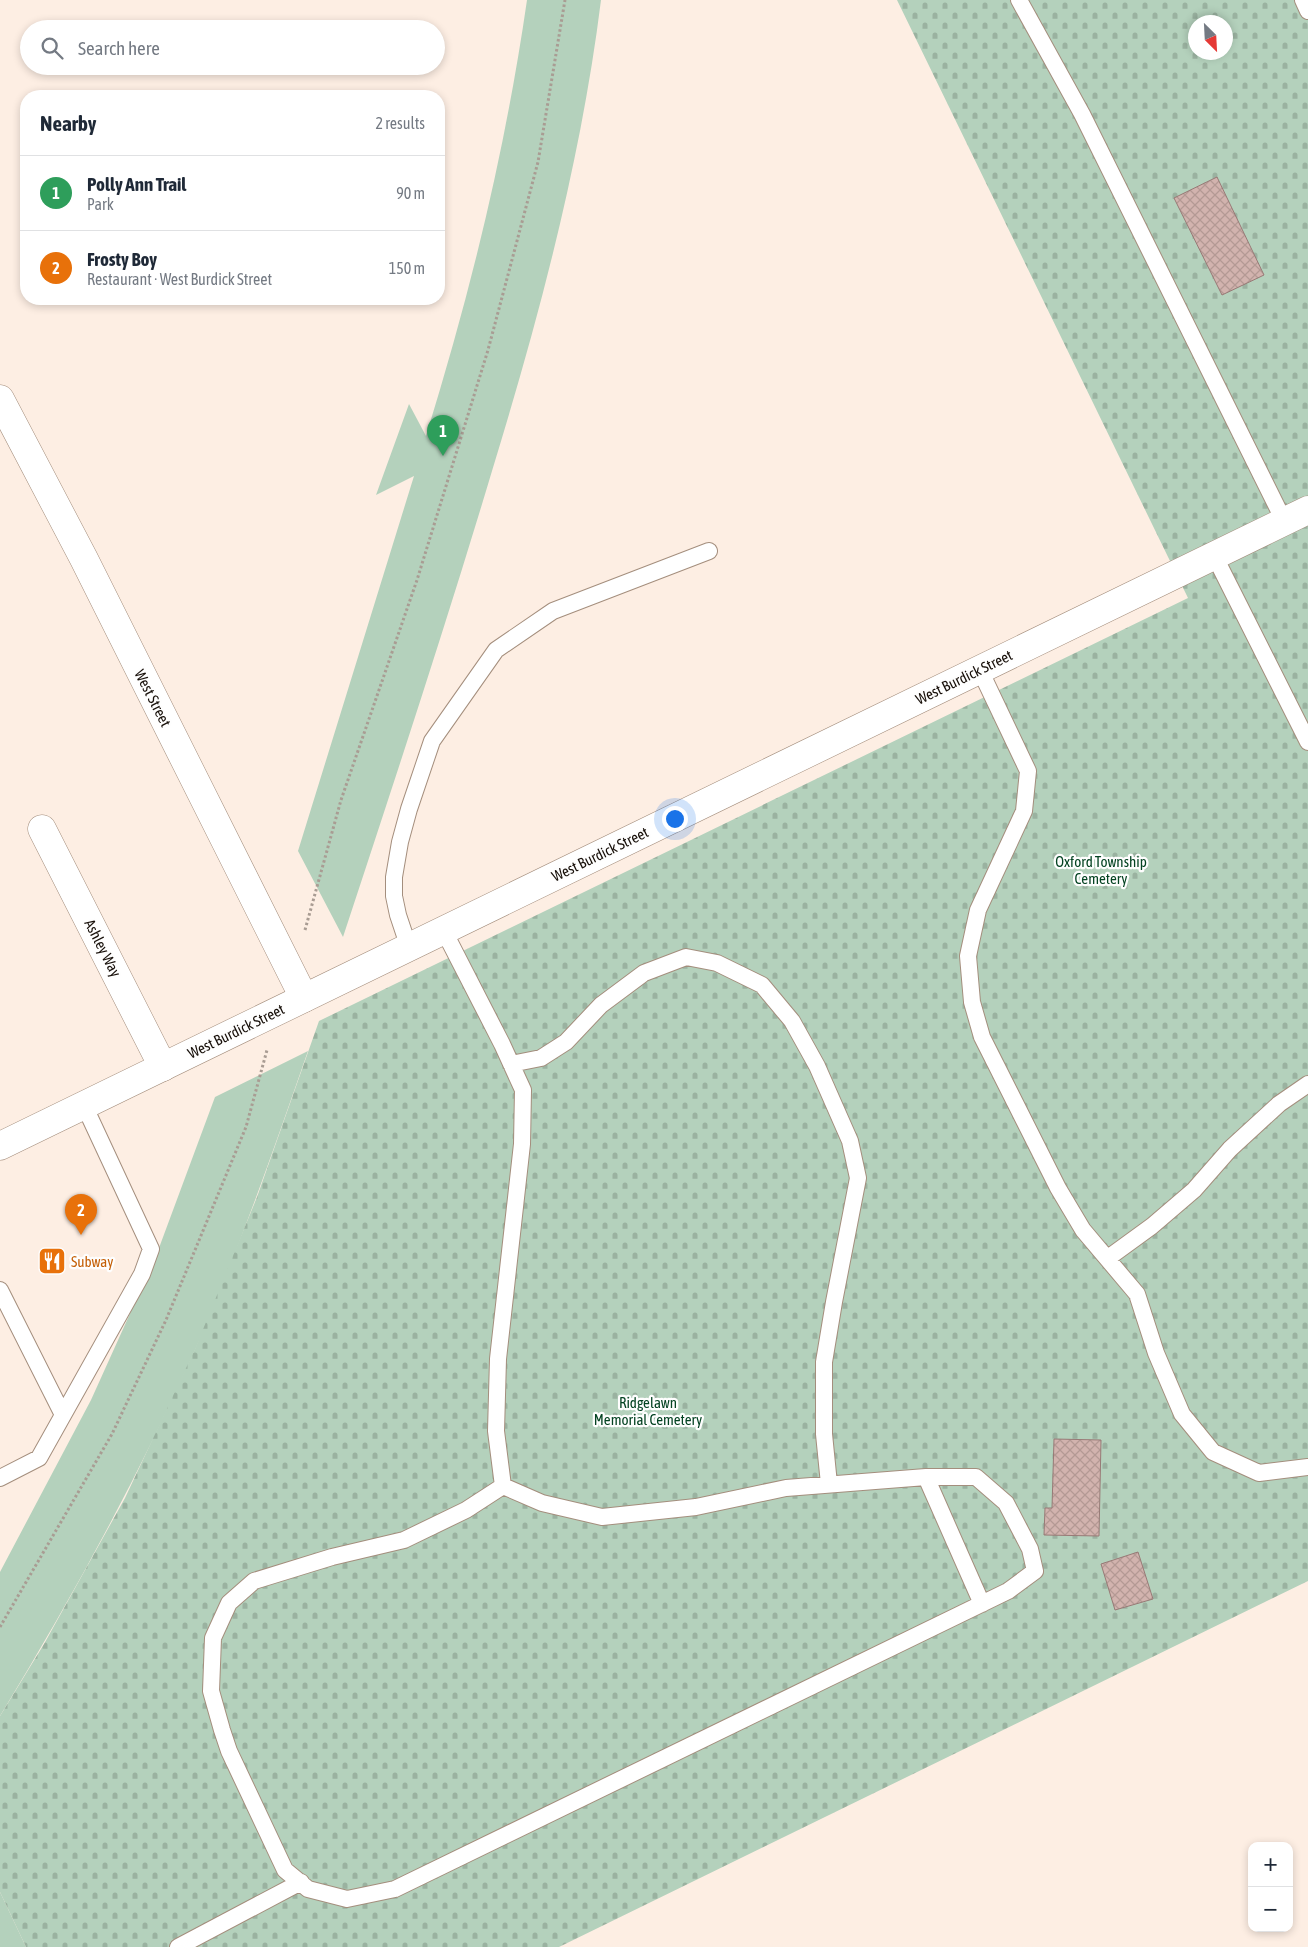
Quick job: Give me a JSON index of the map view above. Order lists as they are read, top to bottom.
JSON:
{
  "streets": {
    "street": ["West Burdick Street", "West Street", "Ashley Way"]
  },
  "crossings": [
    ["West Burdick Street", "West Street"],
    ["West Burdick Street", "Ashley Way"]
  ],
  "parks": ["Oxford Township Cemetery", "Ridgelawn Memorial Cemetery"],
  "places": {
    "restaurant": ["Subway"]
  },
  "north": "bottom right",
  "page": {
    "search": "Search here",
    "heading": ["Nearby", "2 results"],
    "list": [
      {
        "mark": "1",
        "name": "Polly Ann Trail",
        "note": "Park",
        "value": "90 m"
      },
      {
        "mark": "2",
        "name": "Frosty Boy",
        "note": "Restaurant · West Burdick Street",
        "value": "150 m"
      }
    ],
    "pins": ["1", "2"],
    "map_buttons": ["+", "−"]
  }
}
